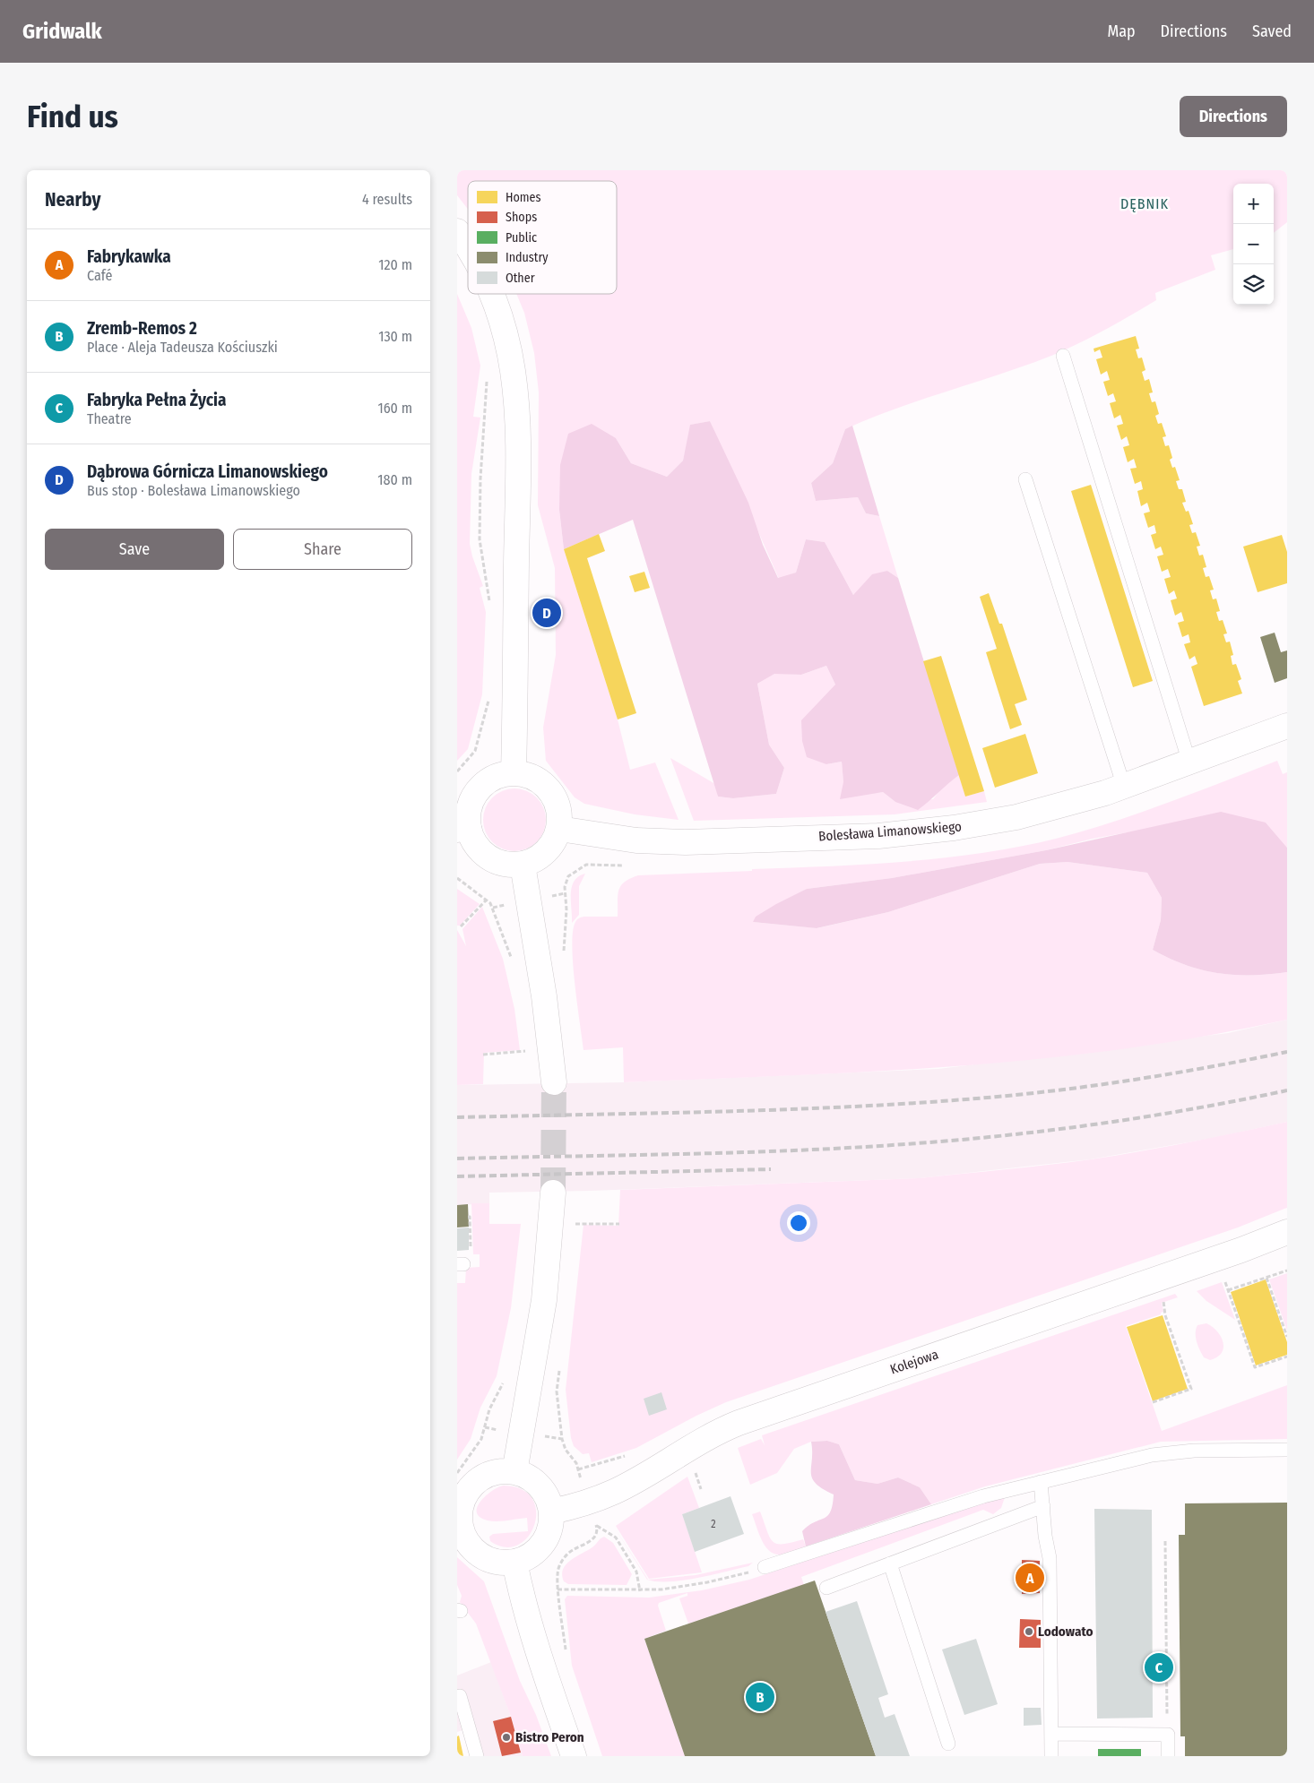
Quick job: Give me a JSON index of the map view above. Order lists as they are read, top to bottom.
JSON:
{
  "streets": {
    "street": ["Bolesława Limanowskiego", "Kolejowa"]
  },
  "districts": ["DĘBNIK"],
  "places": ["Lodowato", "Bistro Peron"],
  "house_numbers": ["2"],
  "legend": [
    "Homes",
    "Shops",
    "Public",
    "Industry",
    "Other"
  ],
  "page": {
    "header": "Gridwalk",
    "nav": ["Map", "Directions", "Saved"],
    "buttons": [
      "Directions",
      ["Save", "Share"]
    ],
    "title": "Find us",
    "heading": ["Nearby", "4 results"],
    "map_buttons": ["+", "−"],
    "list": [
      {
        "mark": "A",
        "name": "Fabrykawka",
        "note": "Café",
        "value": "120 m"
      },
      {
        "mark": "B",
        "name": "Zremb-Remos 2",
        "note": "Place · Aleja Tadeusza Kościuszki",
        "value": "130 m"
      },
      {
        "mark": "C",
        "name": "Fabryka Pełna Życia",
        "note": "Theatre",
        "value": "160 m"
      },
      {
        "mark": "D",
        "name": "Dąbrowa Górnicza Limanowskiego",
        "note": "Bus stop · Bolesława Limanowskiego",
        "value": "180 m"
      }
    ],
    "pins": [
      "D",
      "A",
      "C",
      "B"
    ]
  }
}
